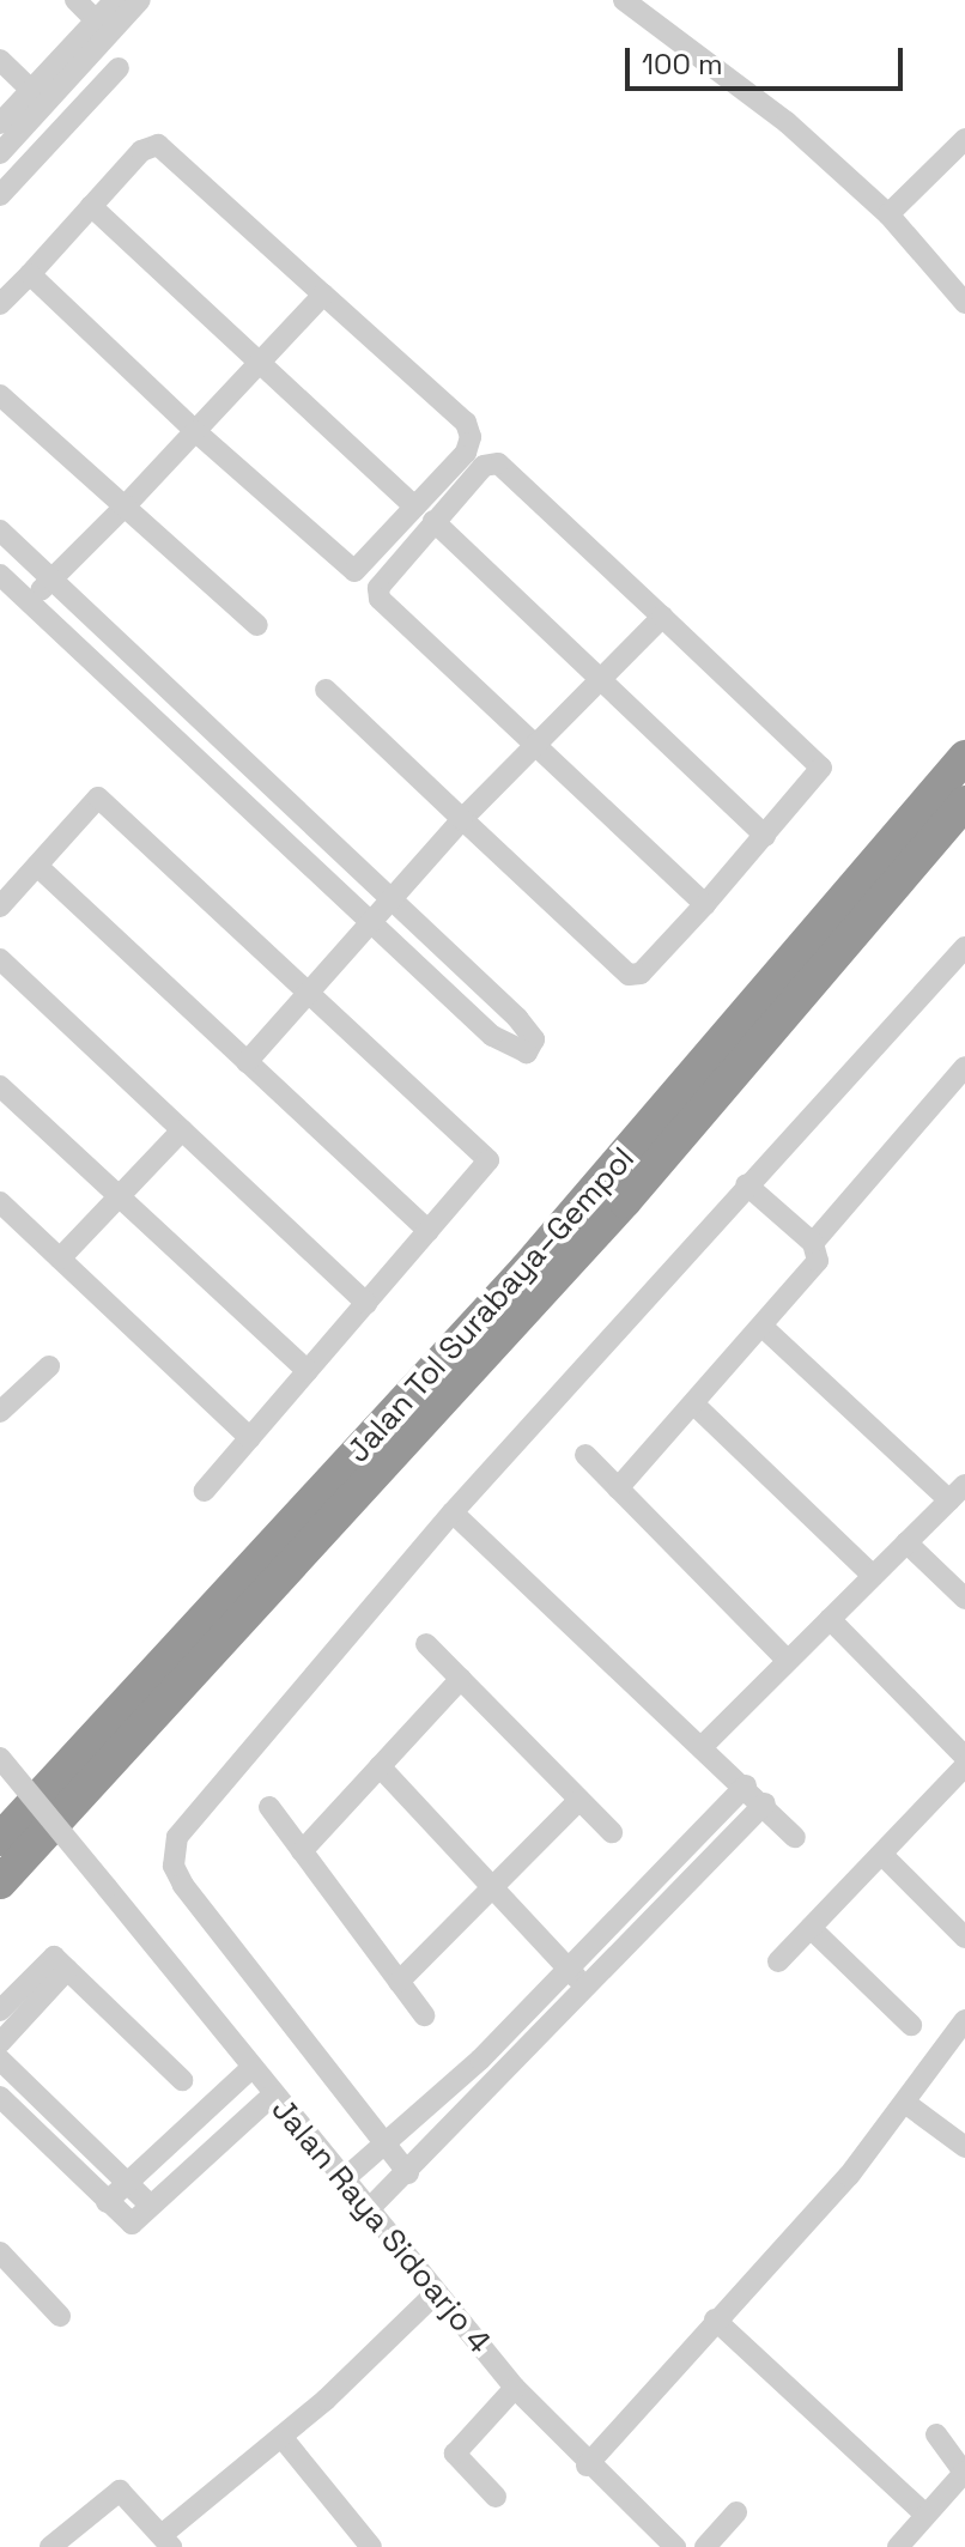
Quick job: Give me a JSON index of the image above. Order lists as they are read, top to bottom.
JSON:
{
  "streets": {
    "highway": ["Jalan Tol Surabaya–Gempol"],
    "street": ["Jalan Raya Sidoarjo 4"]
  },
  "scale_bar": "100 m"
}
